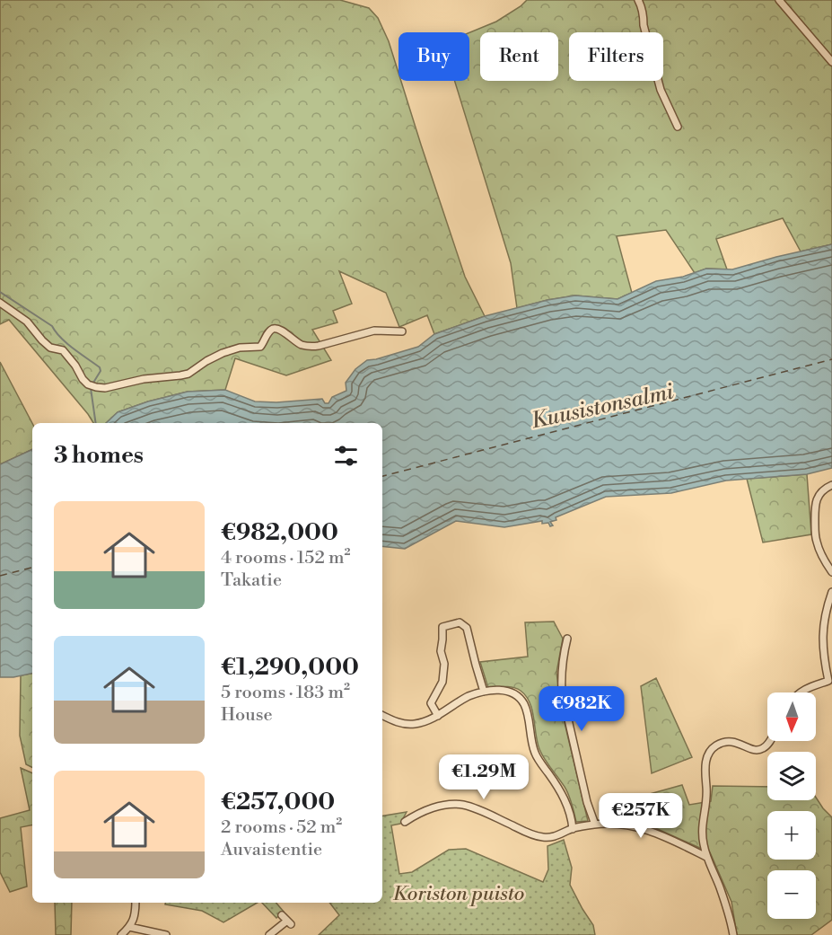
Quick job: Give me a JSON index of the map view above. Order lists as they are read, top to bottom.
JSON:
{
  "water": ["Kuusistonsalmi"],
  "parks": ["Koriston puisto"],
  "north": "bottom",
  "page": {
    "chip": ["Buy", "Rent", "Filters"],
    "heading": "3 homes",
    "list": [
      {
        "name": "€982,000",
        "note": "4 rooms · 152 m² · Takatie"
      },
      {
        "name": "€1,290,000",
        "note": "5 rooms · 183 m² · House"
      },
      {
        "name": "€257,000",
        "note": "2 rooms · 52 m² · Auvaistentie"
      }
    ],
    "price": ["€982K", "€1.29M", "€257K"],
    "map_buttons": ["+", "−"]
  }
}
